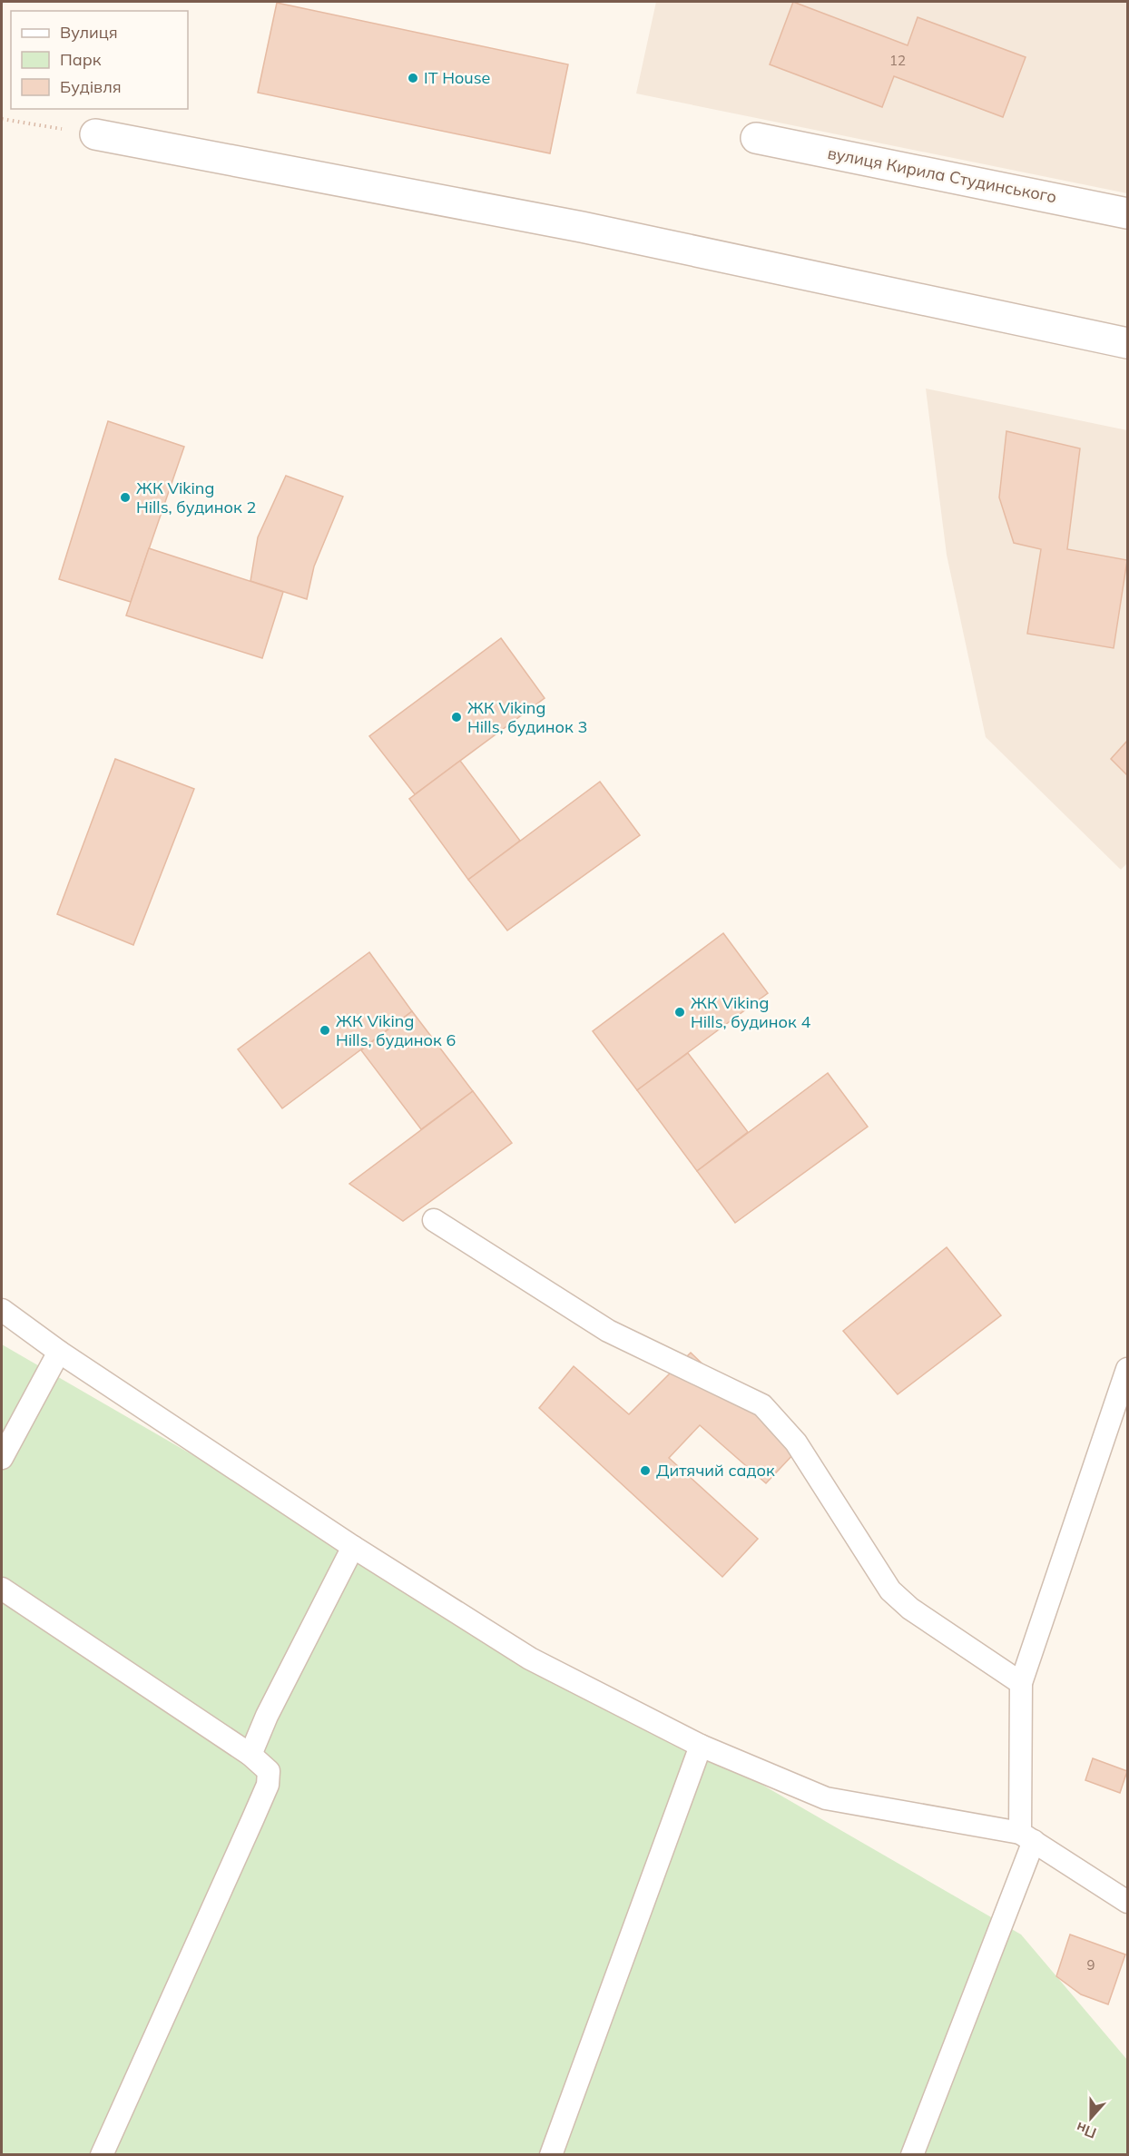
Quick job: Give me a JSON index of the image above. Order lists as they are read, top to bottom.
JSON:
{
  "streets": {
    "street": ["вулиця Кирила Студинського"]
  },
  "places": [
    "IT House",
    "ЖК Viking Hills, будинок 2",
    "ЖК Viking Hills, будинок 3",
    "ЖК Viking Hills, будинок 4",
    "ЖК Viking Hills, будинок 6",
    "Дитячий садок"
  ],
  "house_numbers": ["12", "9"],
  "legend": ["Вулиця", "Парк", "Будівля"],
  "north": "bottom"
}
